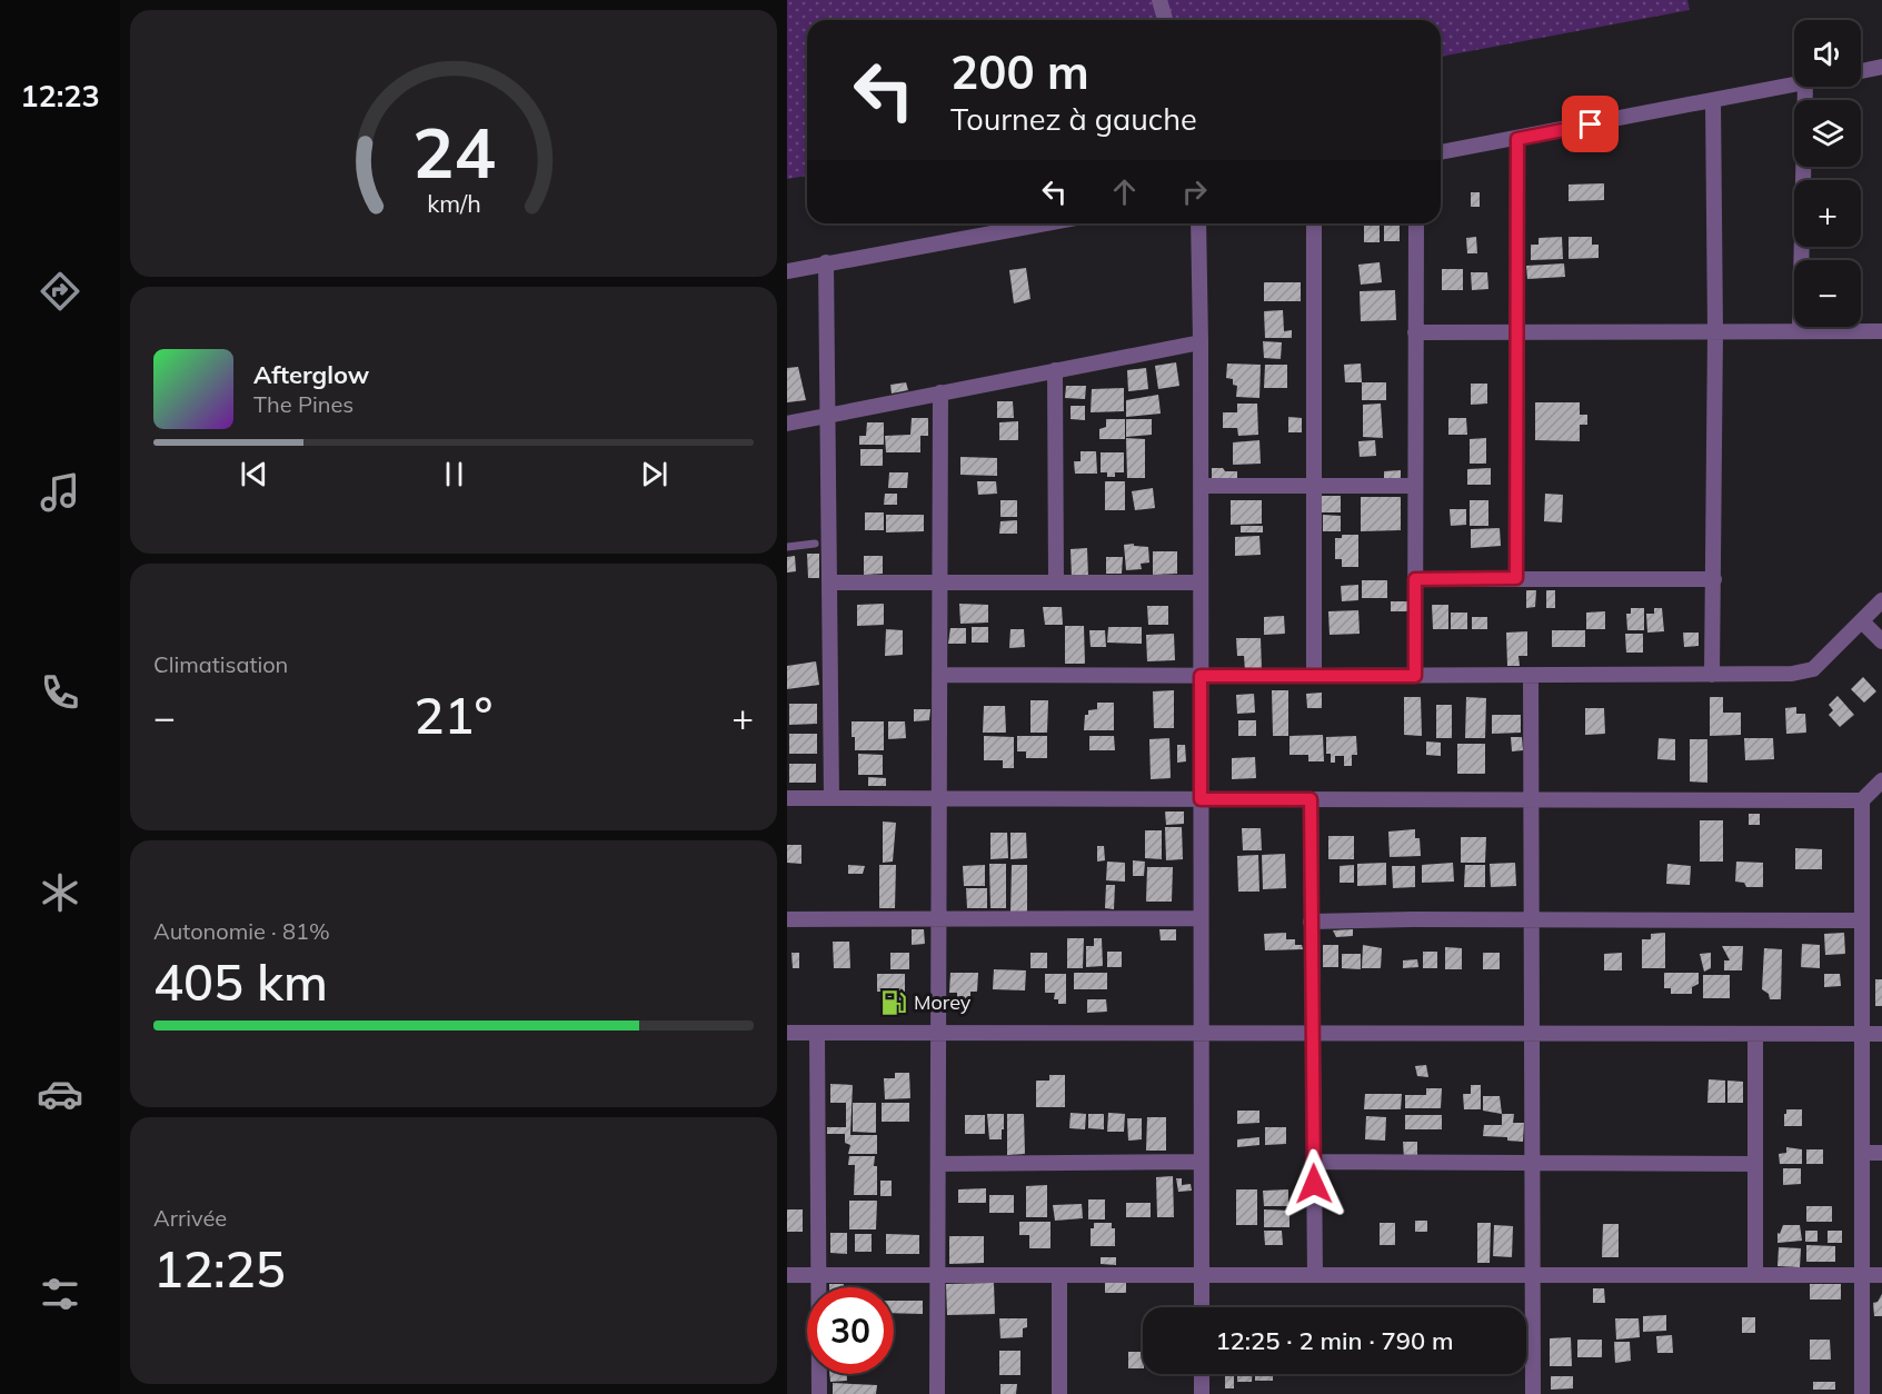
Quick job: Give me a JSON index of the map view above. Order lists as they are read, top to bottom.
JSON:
{
  "places": {
    "fuel station": ["Morey"]
  },
  "page": {
    "tabs": "12:23",
    "map_buttons": ["+", "−"],
    "turn": ["200 m", "Tournez à gauche"],
    "song": ["Afterglow", "The Pines"],
    "tile": [
      "Climatisation",
      ["Autonomie · 81%", "405 km"],
      ["Arrivée", "12:25"]
    ],
    "heat": ["−", "21°", "+"],
    "limit": "30",
    "trip": "12:25 · 2 min · 790 m",
    "gauge": ["24", "km/h"]
  }
}
